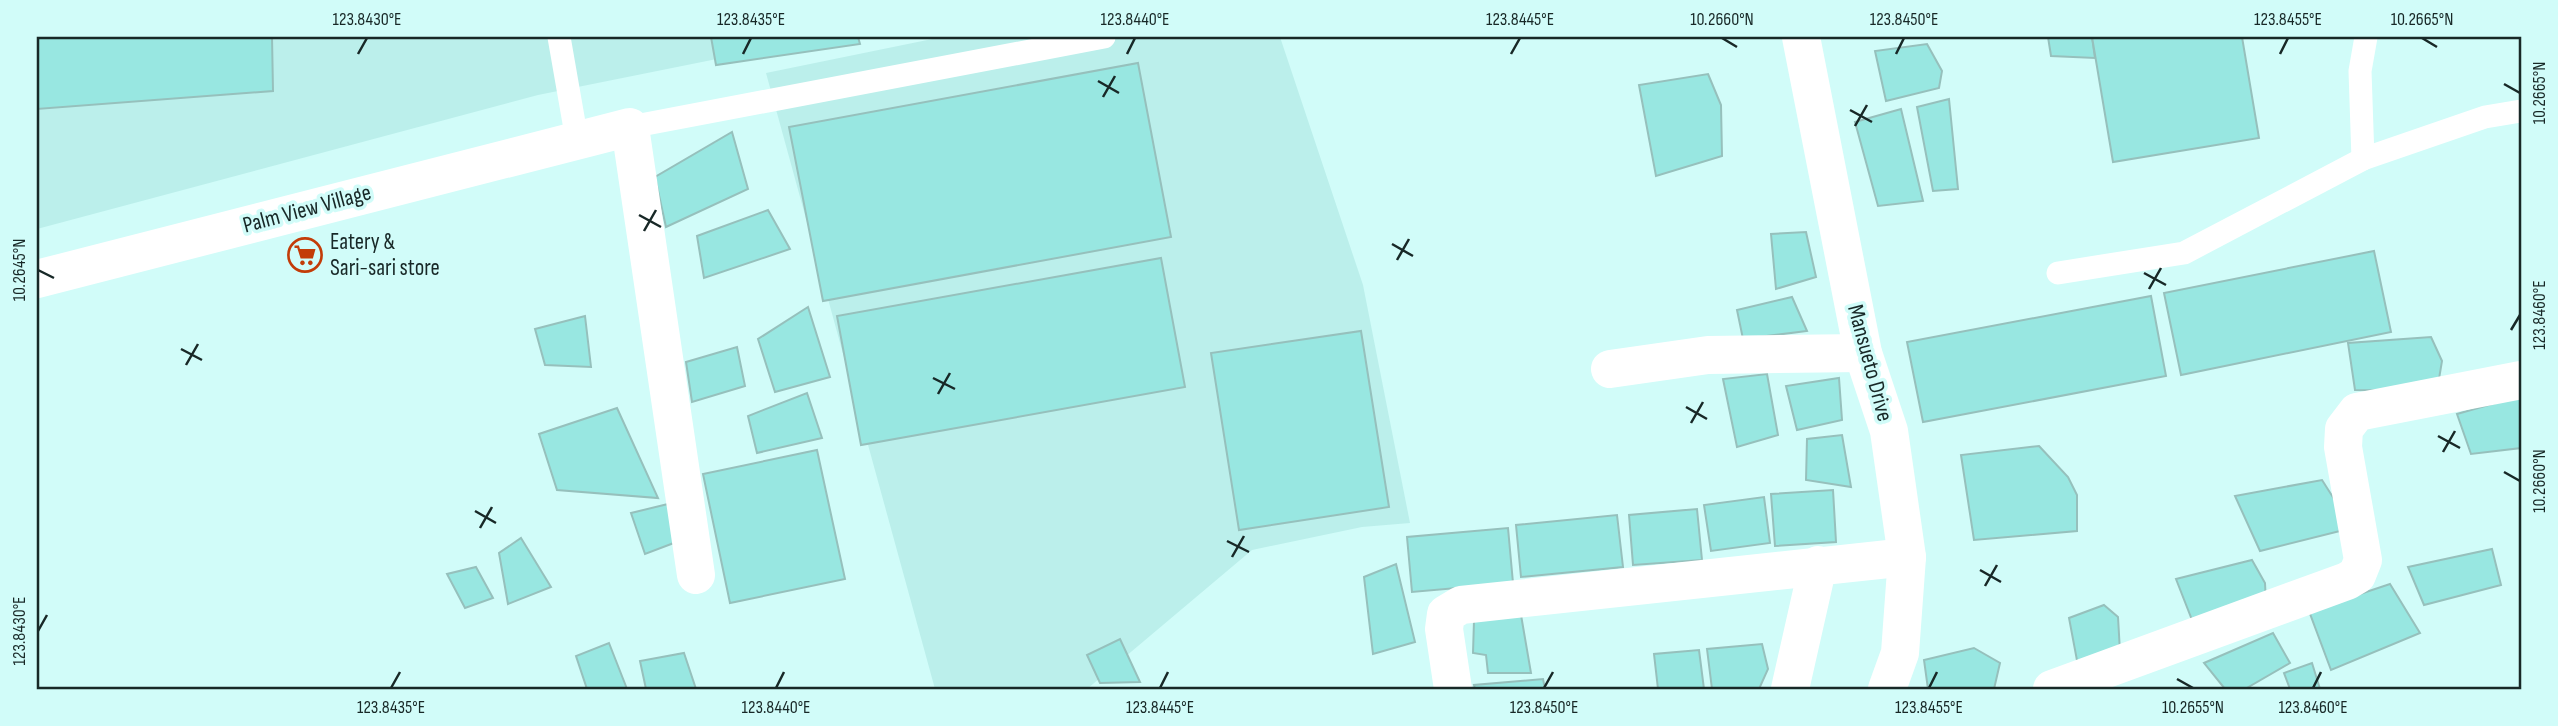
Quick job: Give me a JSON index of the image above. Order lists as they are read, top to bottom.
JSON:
{
  "streets": {
    "street": ["Palm View Village", "Mansueto Drive"]
  },
  "places": {
    "supermarket": ["Eatery & Sari-sari store"]
  },
  "coordinates": [
    "123.8430°E",
    "123.8435°E",
    "123.8440°E",
    "123.8445°E",
    "10.2660°N",
    "123.8450°E",
    "123.8455°E",
    "10.2665°N",
    "10.2645°N",
    "123.8460°E",
    "10.2655°N"
  ]
}
